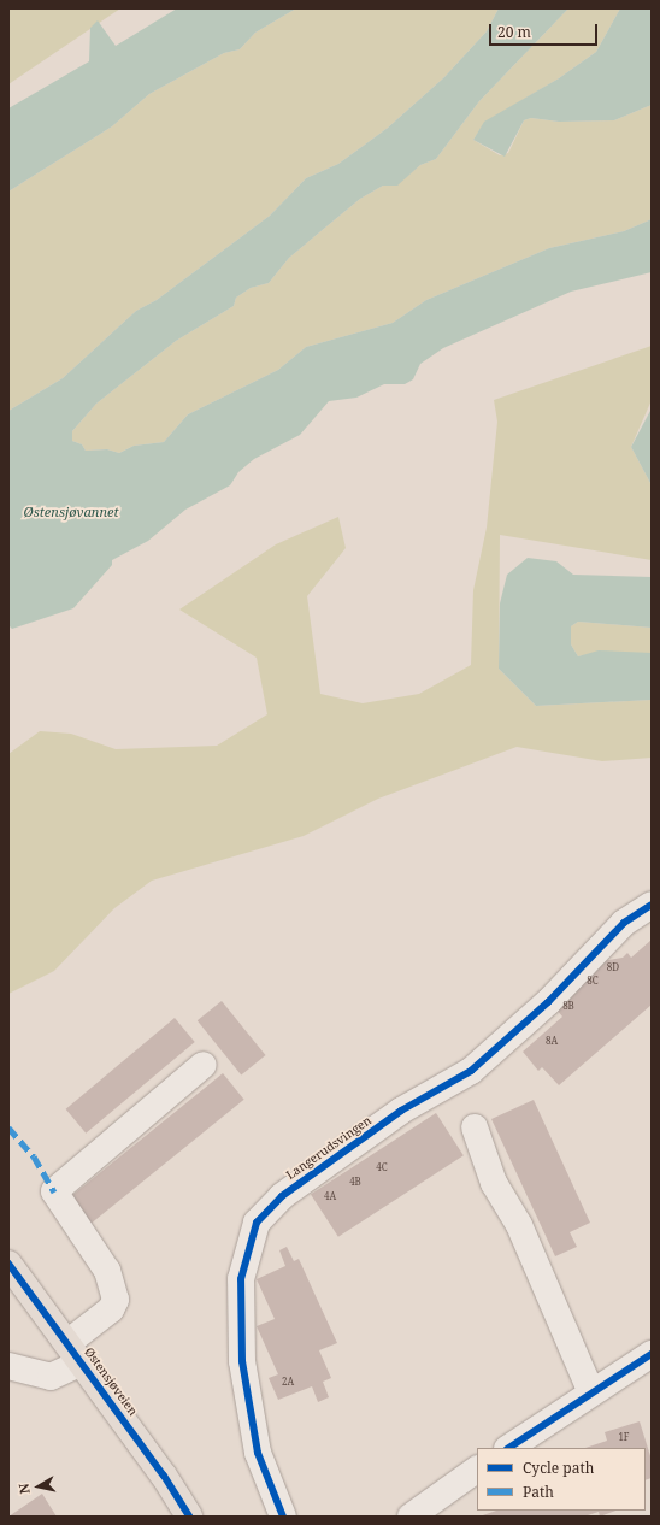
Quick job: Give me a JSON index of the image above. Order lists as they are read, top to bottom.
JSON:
{
  "streets": {
    "main road": ["Østensjøveien"],
    "street": ["Langerudsvingen"]
  },
  "water": ["Østensjøvannet"],
  "house_numbers": [
    "8D",
    "8C",
    "8B",
    "8A",
    "4C",
    "4B",
    "4A",
    "2A",
    "1F"
  ],
  "legend": ["Cycle path", "Path"],
  "scale_bar": "20 m",
  "north": "left"
}
